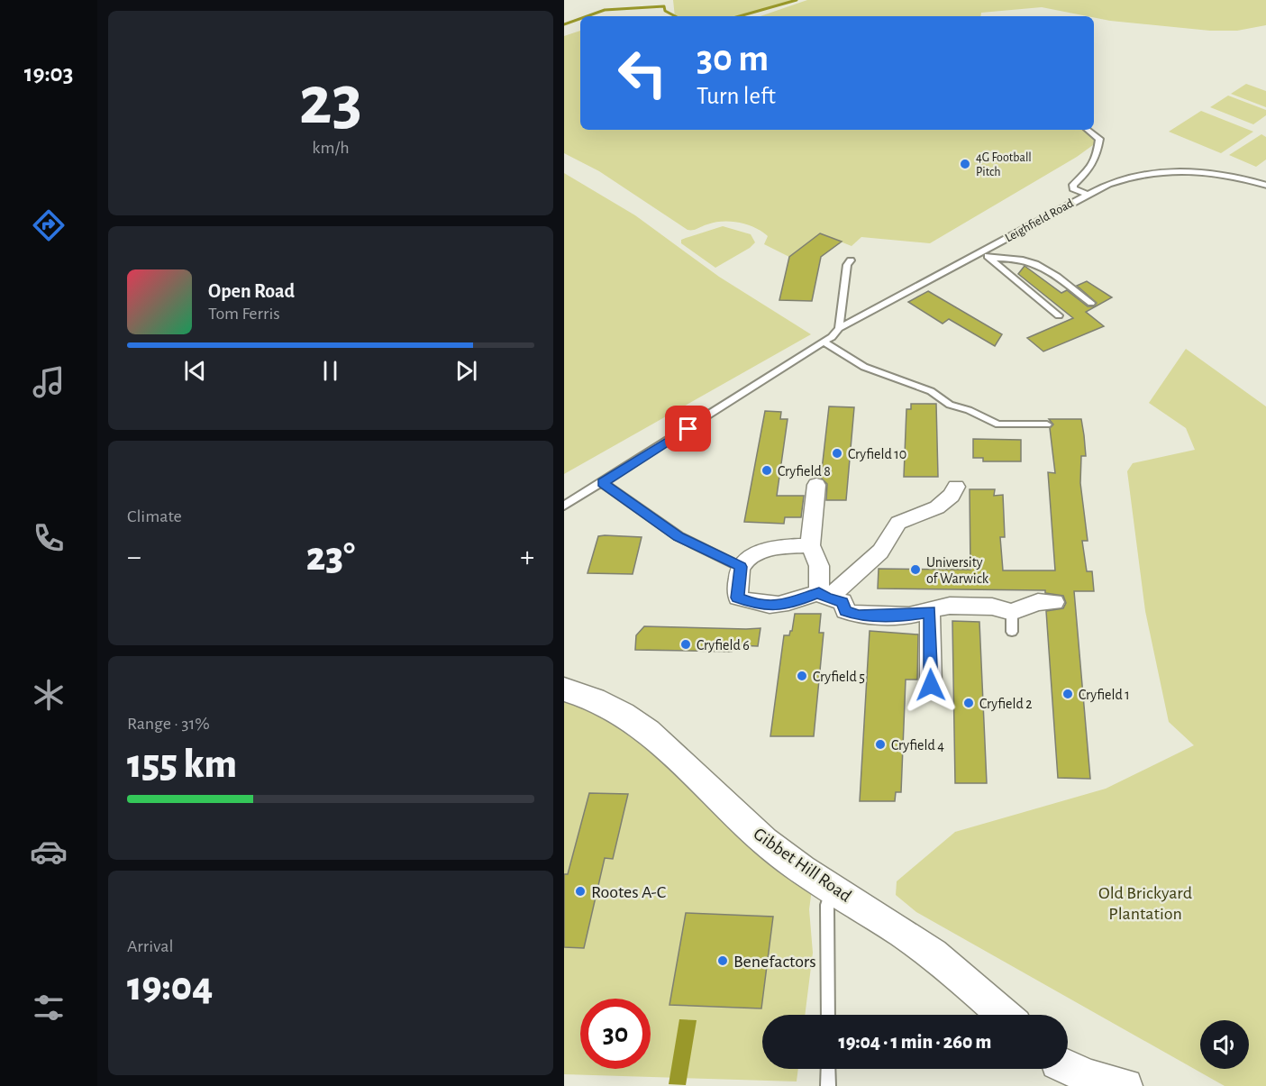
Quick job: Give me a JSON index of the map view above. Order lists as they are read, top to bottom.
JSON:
{
  "streets": {
    "street": ["Gibbet Hill Road"],
    "lane": ["Leighfield Road"]
  },
  "parks": ["Old Brickyard Plantation"],
  "places": [
    "4G Football Pitch",
    "Cryfield 10",
    "Cryfield 8",
    "University of Warwick",
    "Cryfield 6",
    "Cryfield 5",
    "Cryfield 1",
    "Cryfield 2",
    "Cryfield 4",
    "Rootes A-C",
    "Benefactors"
  ],
  "page": {
    "tabs": "19:03",
    "tile": [
      ["23", "km/h"],
      "Climate",
      ["Range · 31%", "155 km"],
      ["Arrival", "19:04"]
    ],
    "turn": ["30 m", "Turn left"],
    "song": ["Open Road", "Tom Ferris"],
    "heat": ["−", "23°", "+"],
    "limit": "30",
    "trip": "19:04 · 1 min · 260 m"
  }
}
